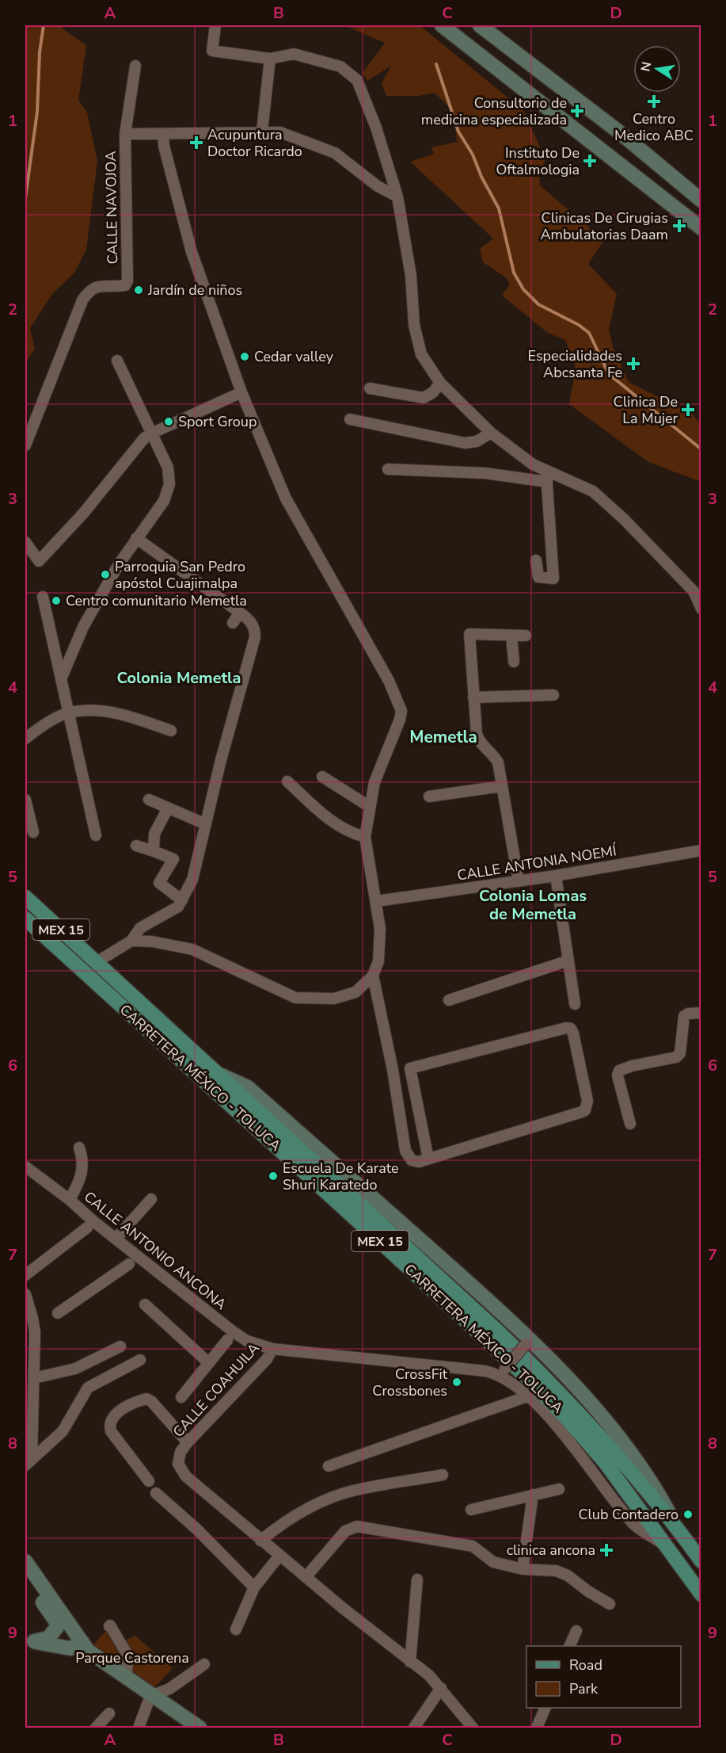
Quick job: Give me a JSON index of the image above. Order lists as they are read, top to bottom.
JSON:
{
  "streets": {
    "main road": ["MEX 15", "CARRETERA MÉXICO - TOLUCA"],
    "street": [
      "CALLE NAVOJOA",
      "CALLE ANTONIA NOEMÍ",
      "CALLE ANTONIO ANCONA",
      "CALLE COAHUILA"
    ]
  },
  "crossings": [
    ["CARRETERA MÉXICO - TOLUCA", "CALLE COAHUILA"],
    ["CALLE ANTONIO ANCONA", "CALLE COAHUILA"]
  ],
  "districts": ["Colonia Memetla", "Memetla", "Colonia Lomas de Memetla"],
  "parks": ["Parque Castorena"],
  "places": {
    "health": [
      "Centro Medico ABC",
      "Consultorio de medicina especializada",
      "Acupuntura Doctor Ricardo",
      "Instituto De Oftalmologia",
      "Clinicas De Cirugias Ambulatorias Daam",
      "Especialidades Abcsanta Fe",
      "Clinica De La Mujer",
      "clinica ancona"
    ],
    "other": [
      "Jardín de niños",
      "Cedar valley",
      "Sport Group",
      "Parroquia San Pedro apóstol Cuajimalpa",
      "Centro comunitario Memetla",
      "Escuela De Karate Shuri Karatedo",
      "CrossFit Crossbones",
      "Club Contadero"
    ]
  },
  "legend": ["Road", "Park"],
  "north": "left",
  "grid": {
    "columns": [
      "A",
      "B",
      "C",
      "D"
    ],
    "rows": [
      "1",
      "2",
      "3",
      "4",
      "5",
      "6",
      "7",
      "8",
      "9"
    ]
  }
}
